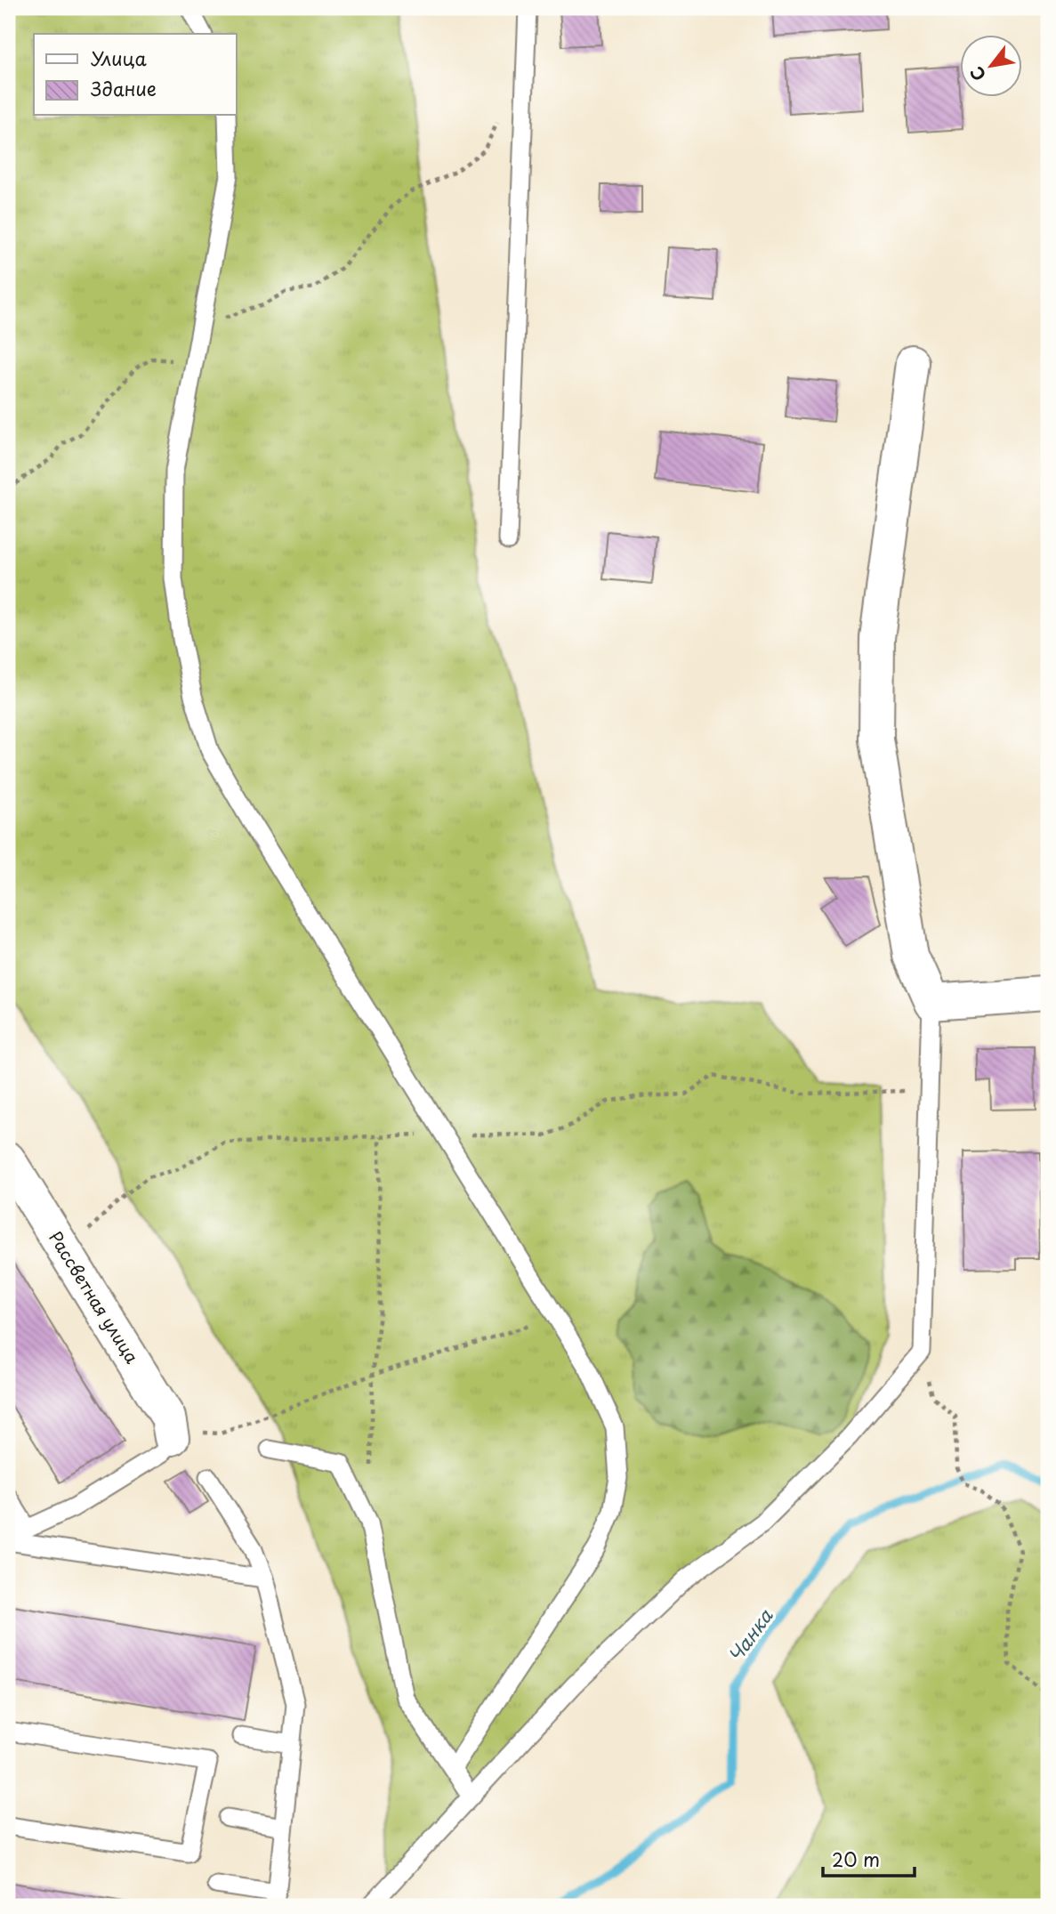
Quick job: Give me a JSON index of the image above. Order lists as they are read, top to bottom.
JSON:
{
  "streets": {
    "street": ["Рассветная улица"]
  },
  "water": ["Чанка"],
  "legend": ["Улица", "Здание"],
  "scale_bar": "20 m",
  "north": "bottom left"
}
